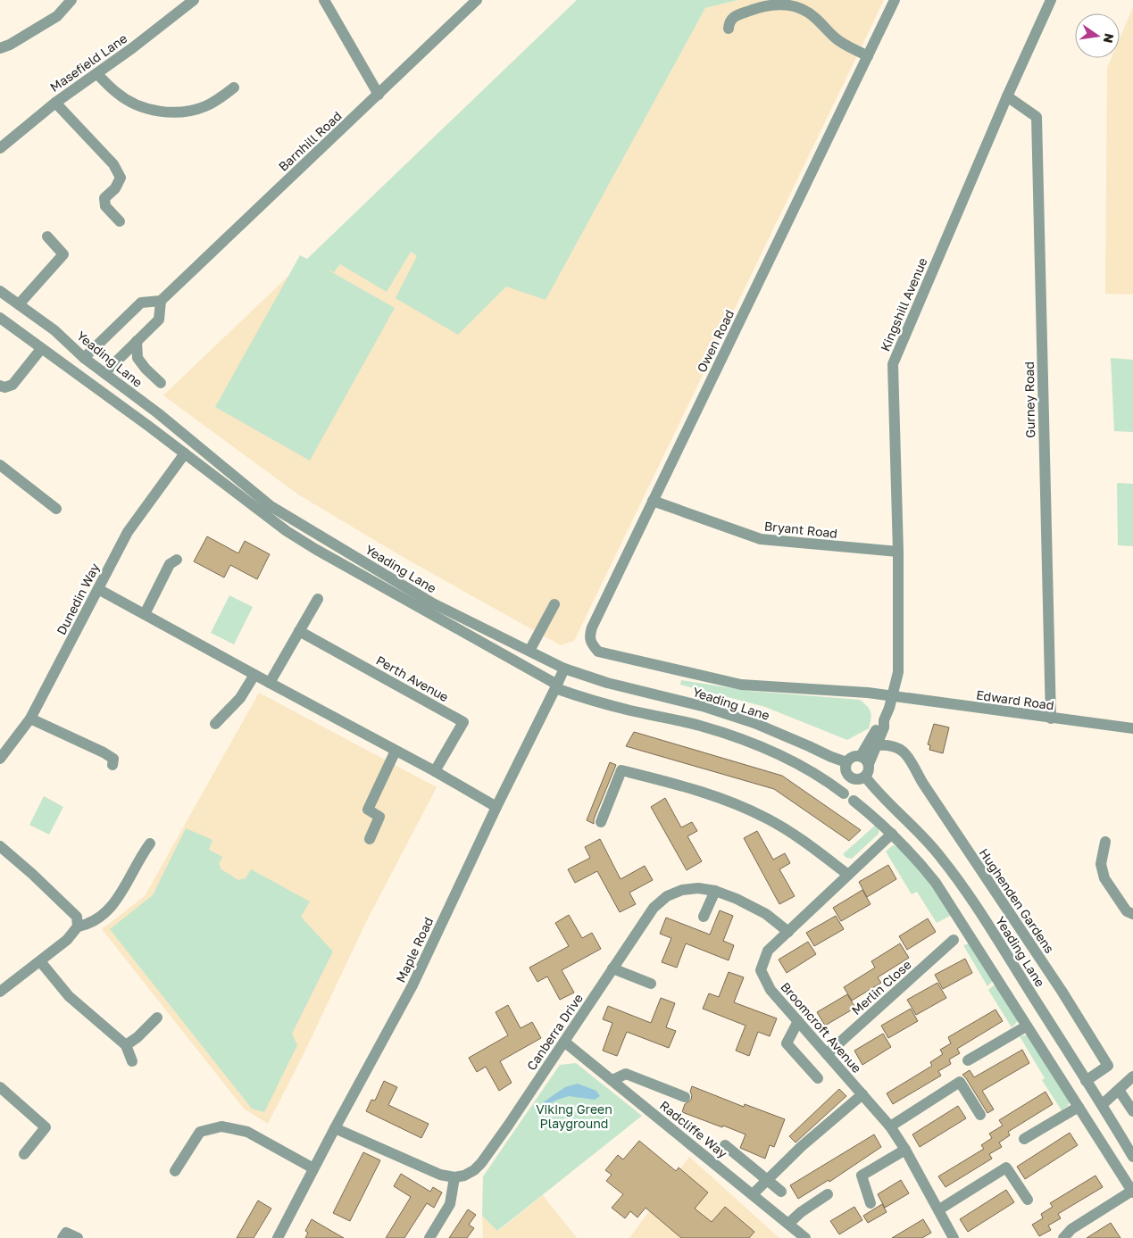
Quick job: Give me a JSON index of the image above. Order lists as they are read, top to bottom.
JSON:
{
  "streets": {
    "street": [
      "Masefield Lane",
      "Barnhill Road",
      "Kingshill Avenue",
      "Owen Road",
      "Yeading Lane",
      "Gurney Road",
      "Bryant Road",
      "Dunedin Way",
      "Perth Avenue",
      "Edward Road",
      "Hughenden Gardens",
      "Maple Road",
      "Merlin Close",
      "Broomcroft Avenue",
      "Canberra Drive",
      "Radcliffe Way"
    ]
  },
  "crossings": [
    ["Kingshill Avenue", "Owen Road"],
    ["Kingshill Avenue", "Yeading Lane"],
    ["Kingshill Avenue", "Gurney Road"],
    ["Kingshill Avenue", "Bryant Road"],
    ["Kingshill Avenue", "Edward Road"],
    ["Kingshill Avenue", "Hughenden Gardens"],
    ["Owen Road", "Bryant Road"],
    ["Owen Road", "Edward Road"],
    ["Yeading Lane", "Hughenden Gardens"],
    ["Yeading Lane", "Maple Road"],
    ["Gurney Road", "Edward Road"],
    ["Merlin Close", "Broomcroft Avenue"],
    ["Broomcroft Avenue", "Canberra Drive"],
    ["Canberra Drive", "Radcliffe Way"]
  ],
  "parks": ["Viking Green Playground"],
  "north": "right"
}
